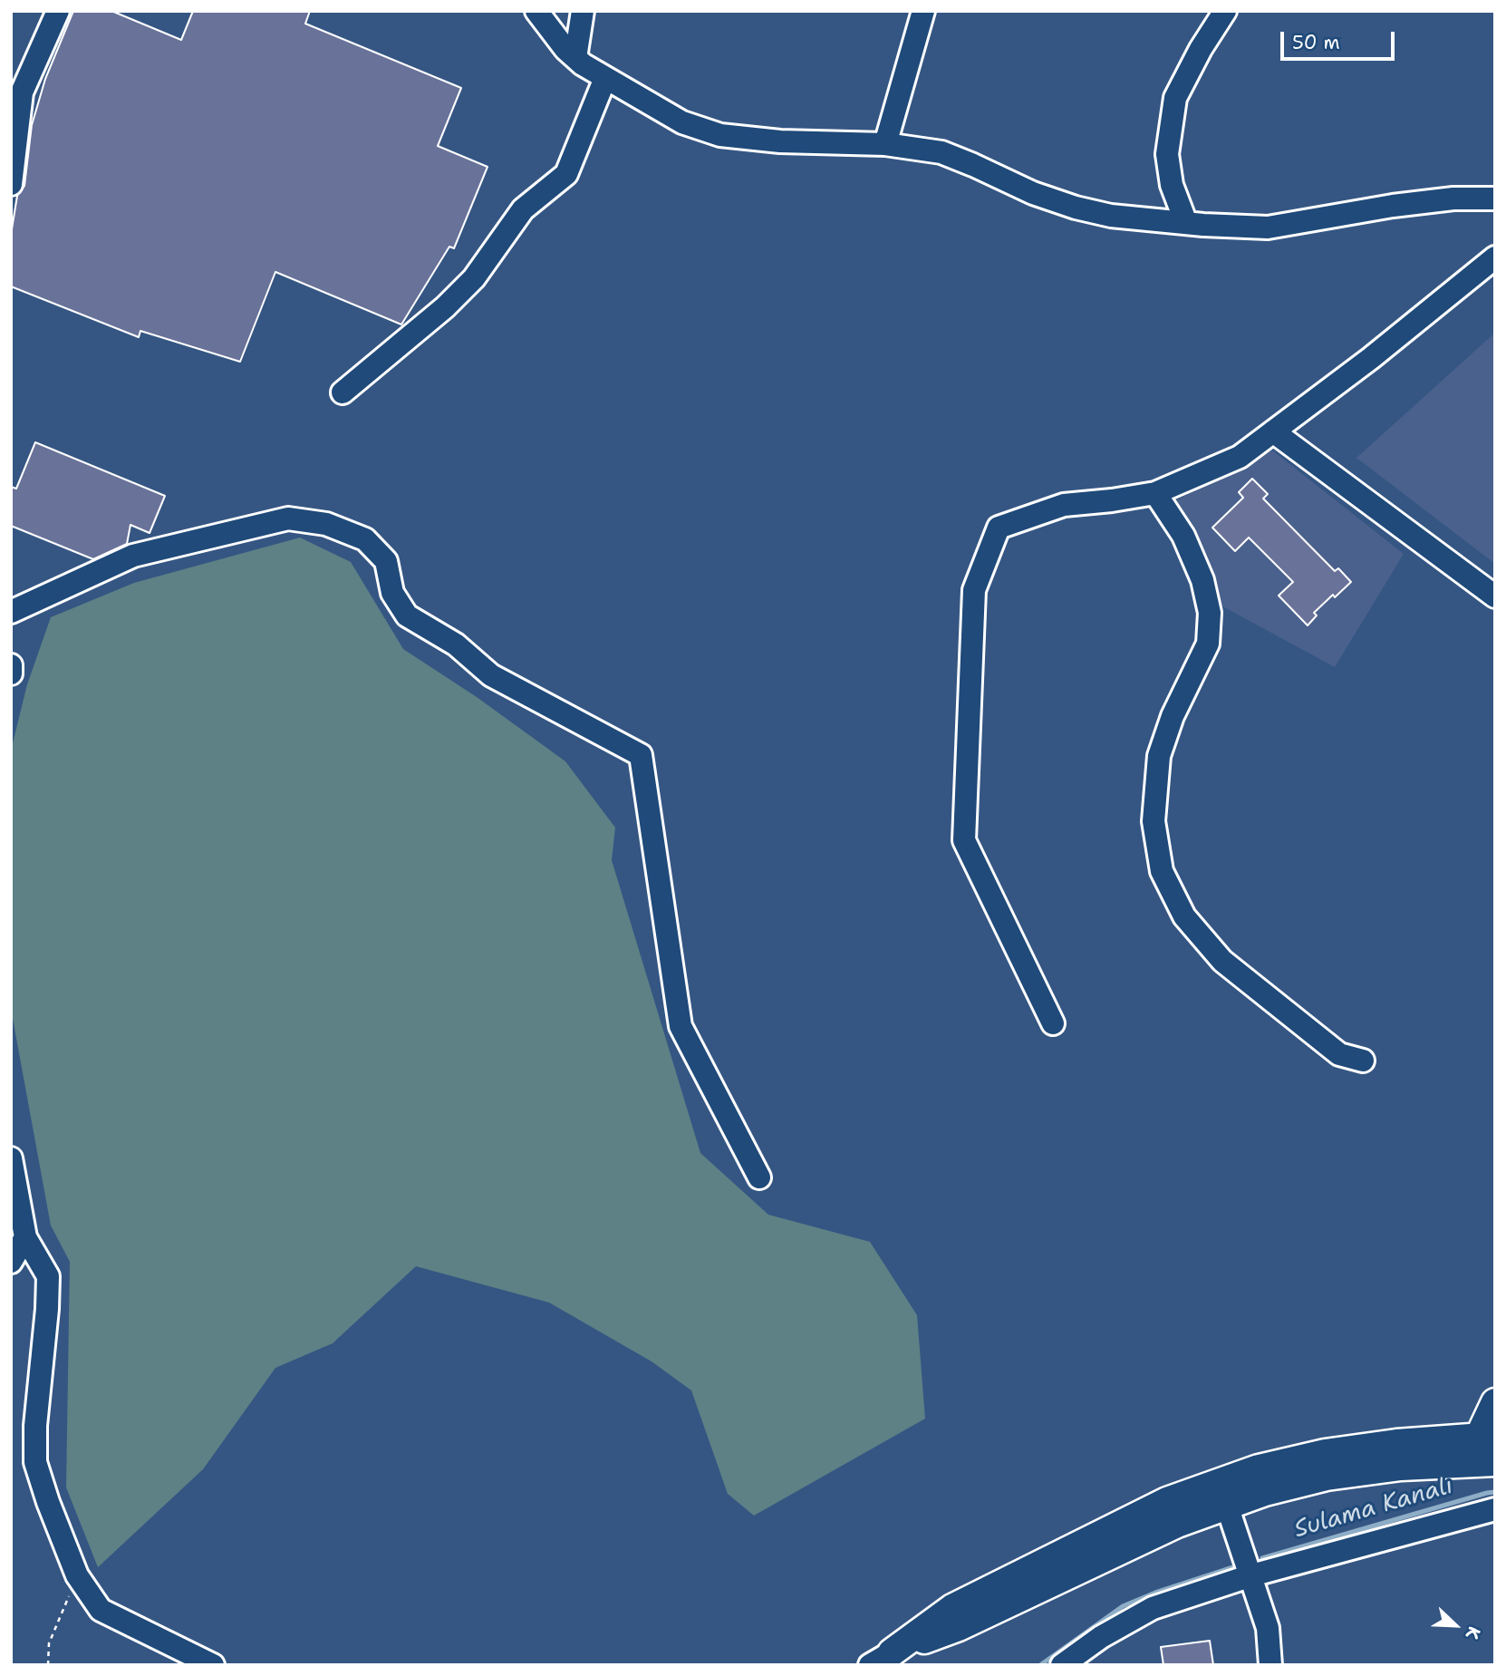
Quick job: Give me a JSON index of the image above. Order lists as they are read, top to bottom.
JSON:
{
  "water": ["Sulama Kanalı"],
  "scale_bar": "50 m",
  "north": "bottom right"
}
